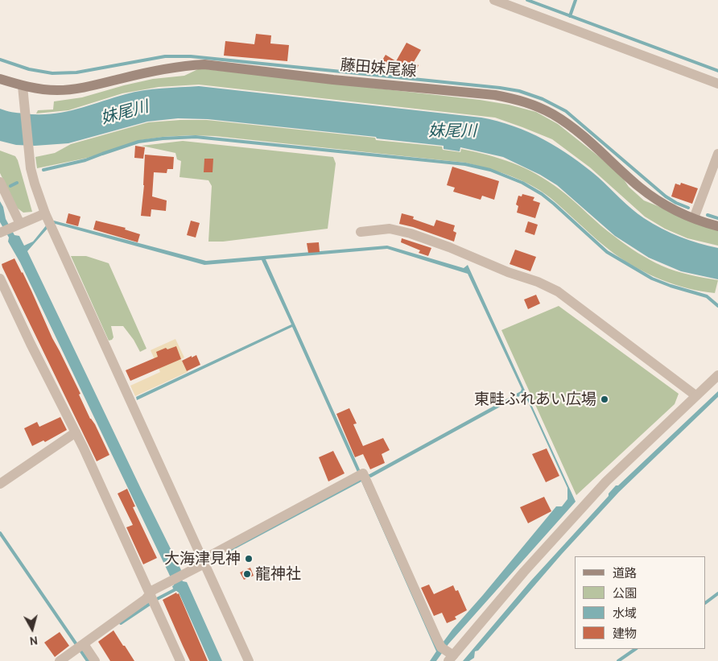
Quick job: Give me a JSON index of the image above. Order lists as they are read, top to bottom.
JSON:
{
  "streets": {
    "main road": ["藤田妹尾線"]
  },
  "water": ["妹尾川"],
  "places": ["東畦ふれあい広場", "大海津見神", "龍神社"],
  "legend": [
    "道路",
    "公園",
    "水域",
    "建物"
  ],
  "north": "bottom"
}
